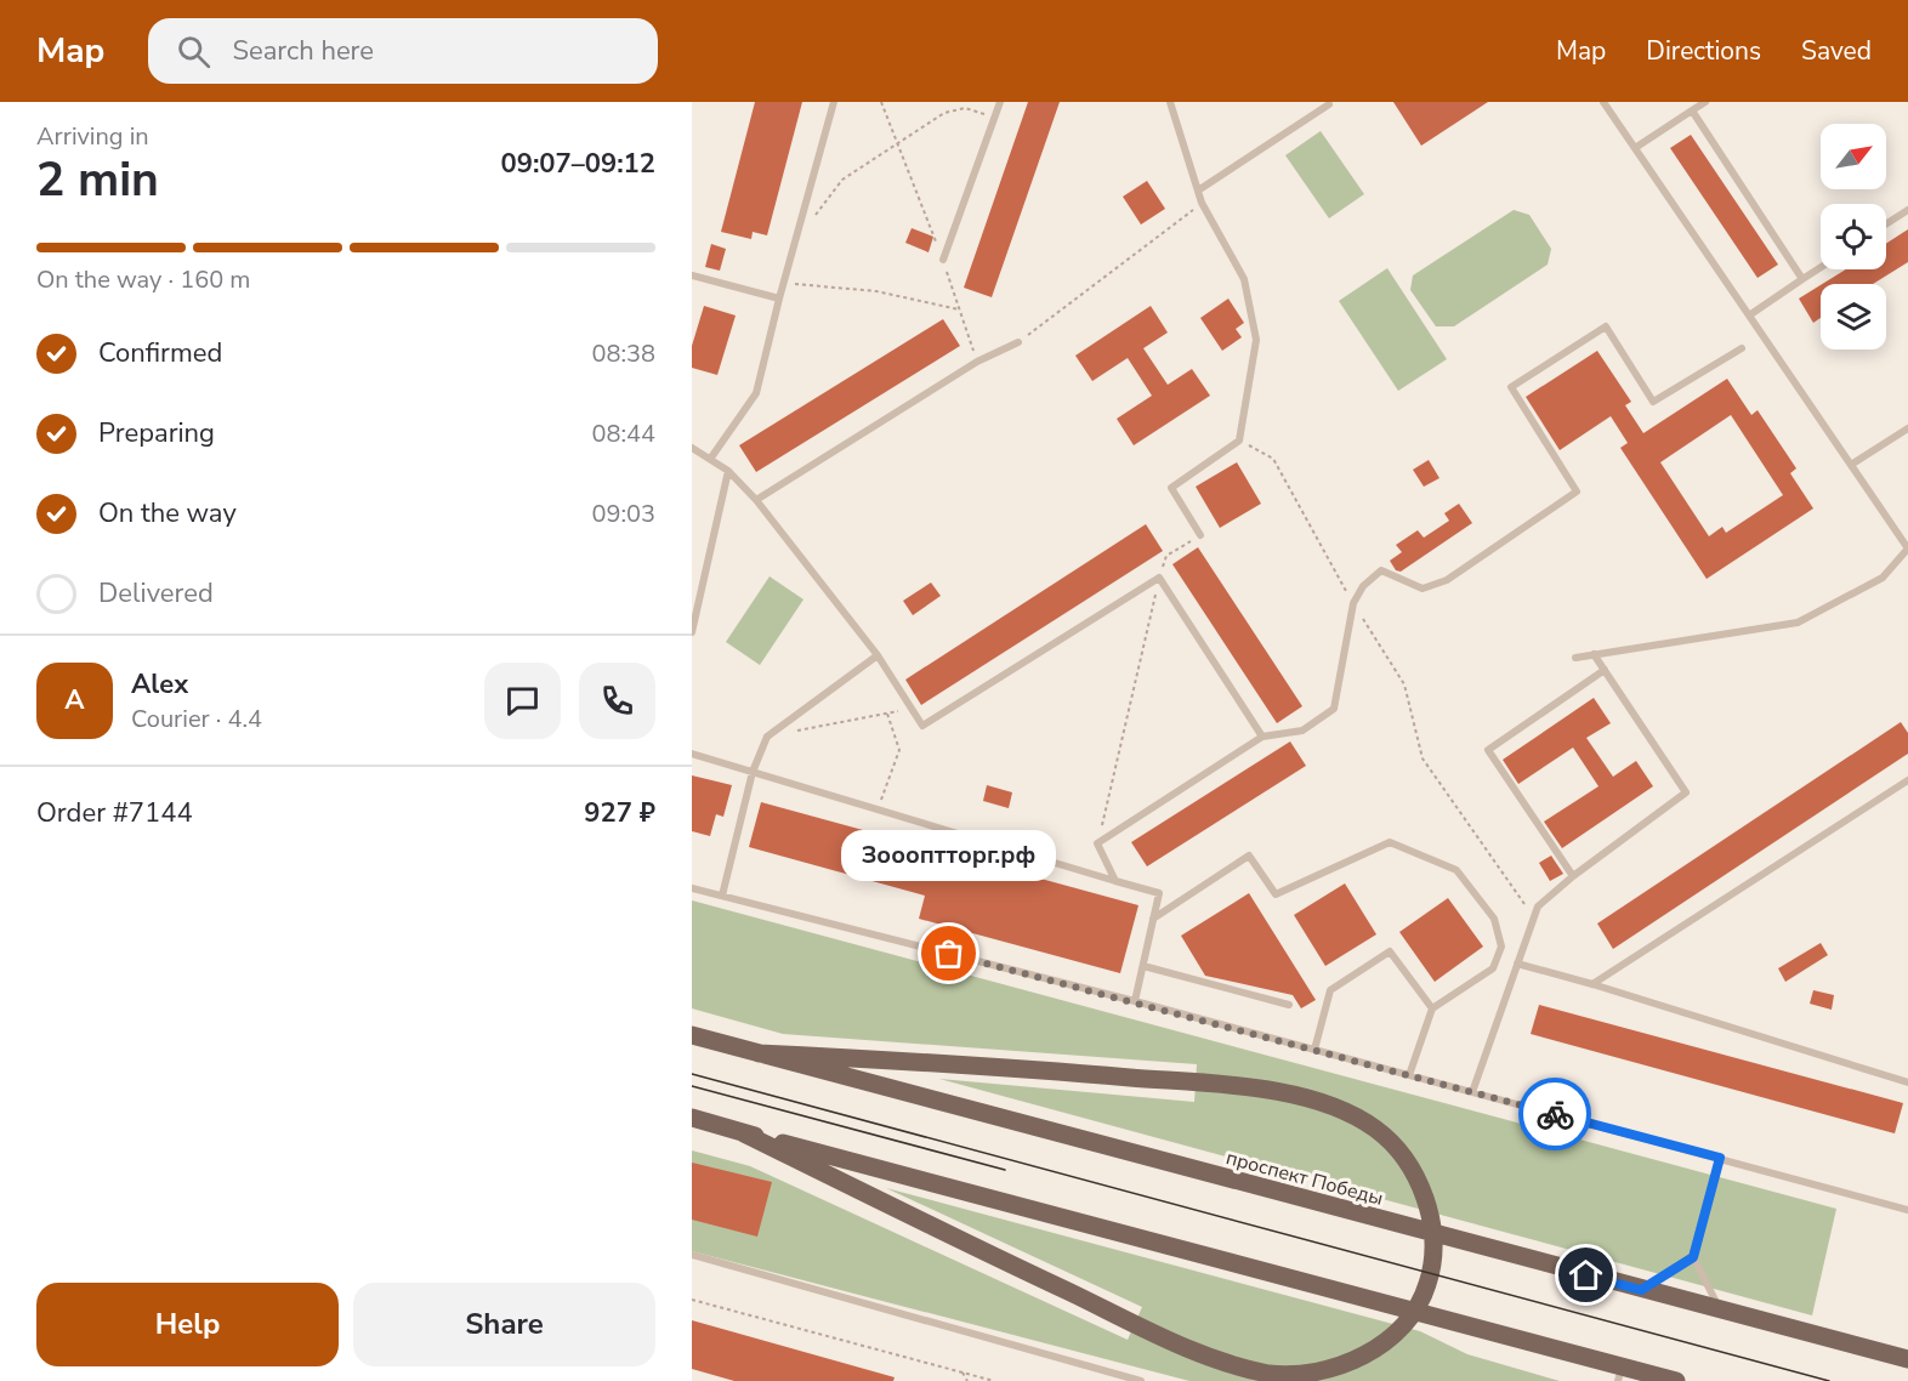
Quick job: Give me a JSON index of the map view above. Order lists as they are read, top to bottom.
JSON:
{
  "streets": {
    "main road": ["проспект Победы"]
  },
  "places": ["Зоооптторг.рф"],
  "north": "top right",
  "page": {
    "header": "Map",
    "search": "Search here",
    "nav": ["Map", "Directions", "Saved"],
    "heading": ["2 min", "Arriving in", "09:07–09:12"],
    "panel": [
      "Alex",
      "Courier · 4.4",
      "Order #7144",
      "927 ₽"
    ],
    "bar": "On the way · 160 m",
    "list": [
      ["Confirmed", "08:38"],
      ["Preparing", "08:44"],
      ["On the way", "09:03"],
      "Delivered"
    ],
    "round": "A",
    "bubble": "Зоооптторг.рф",
    "buttons": ["Help", "Share"]
  }
}
